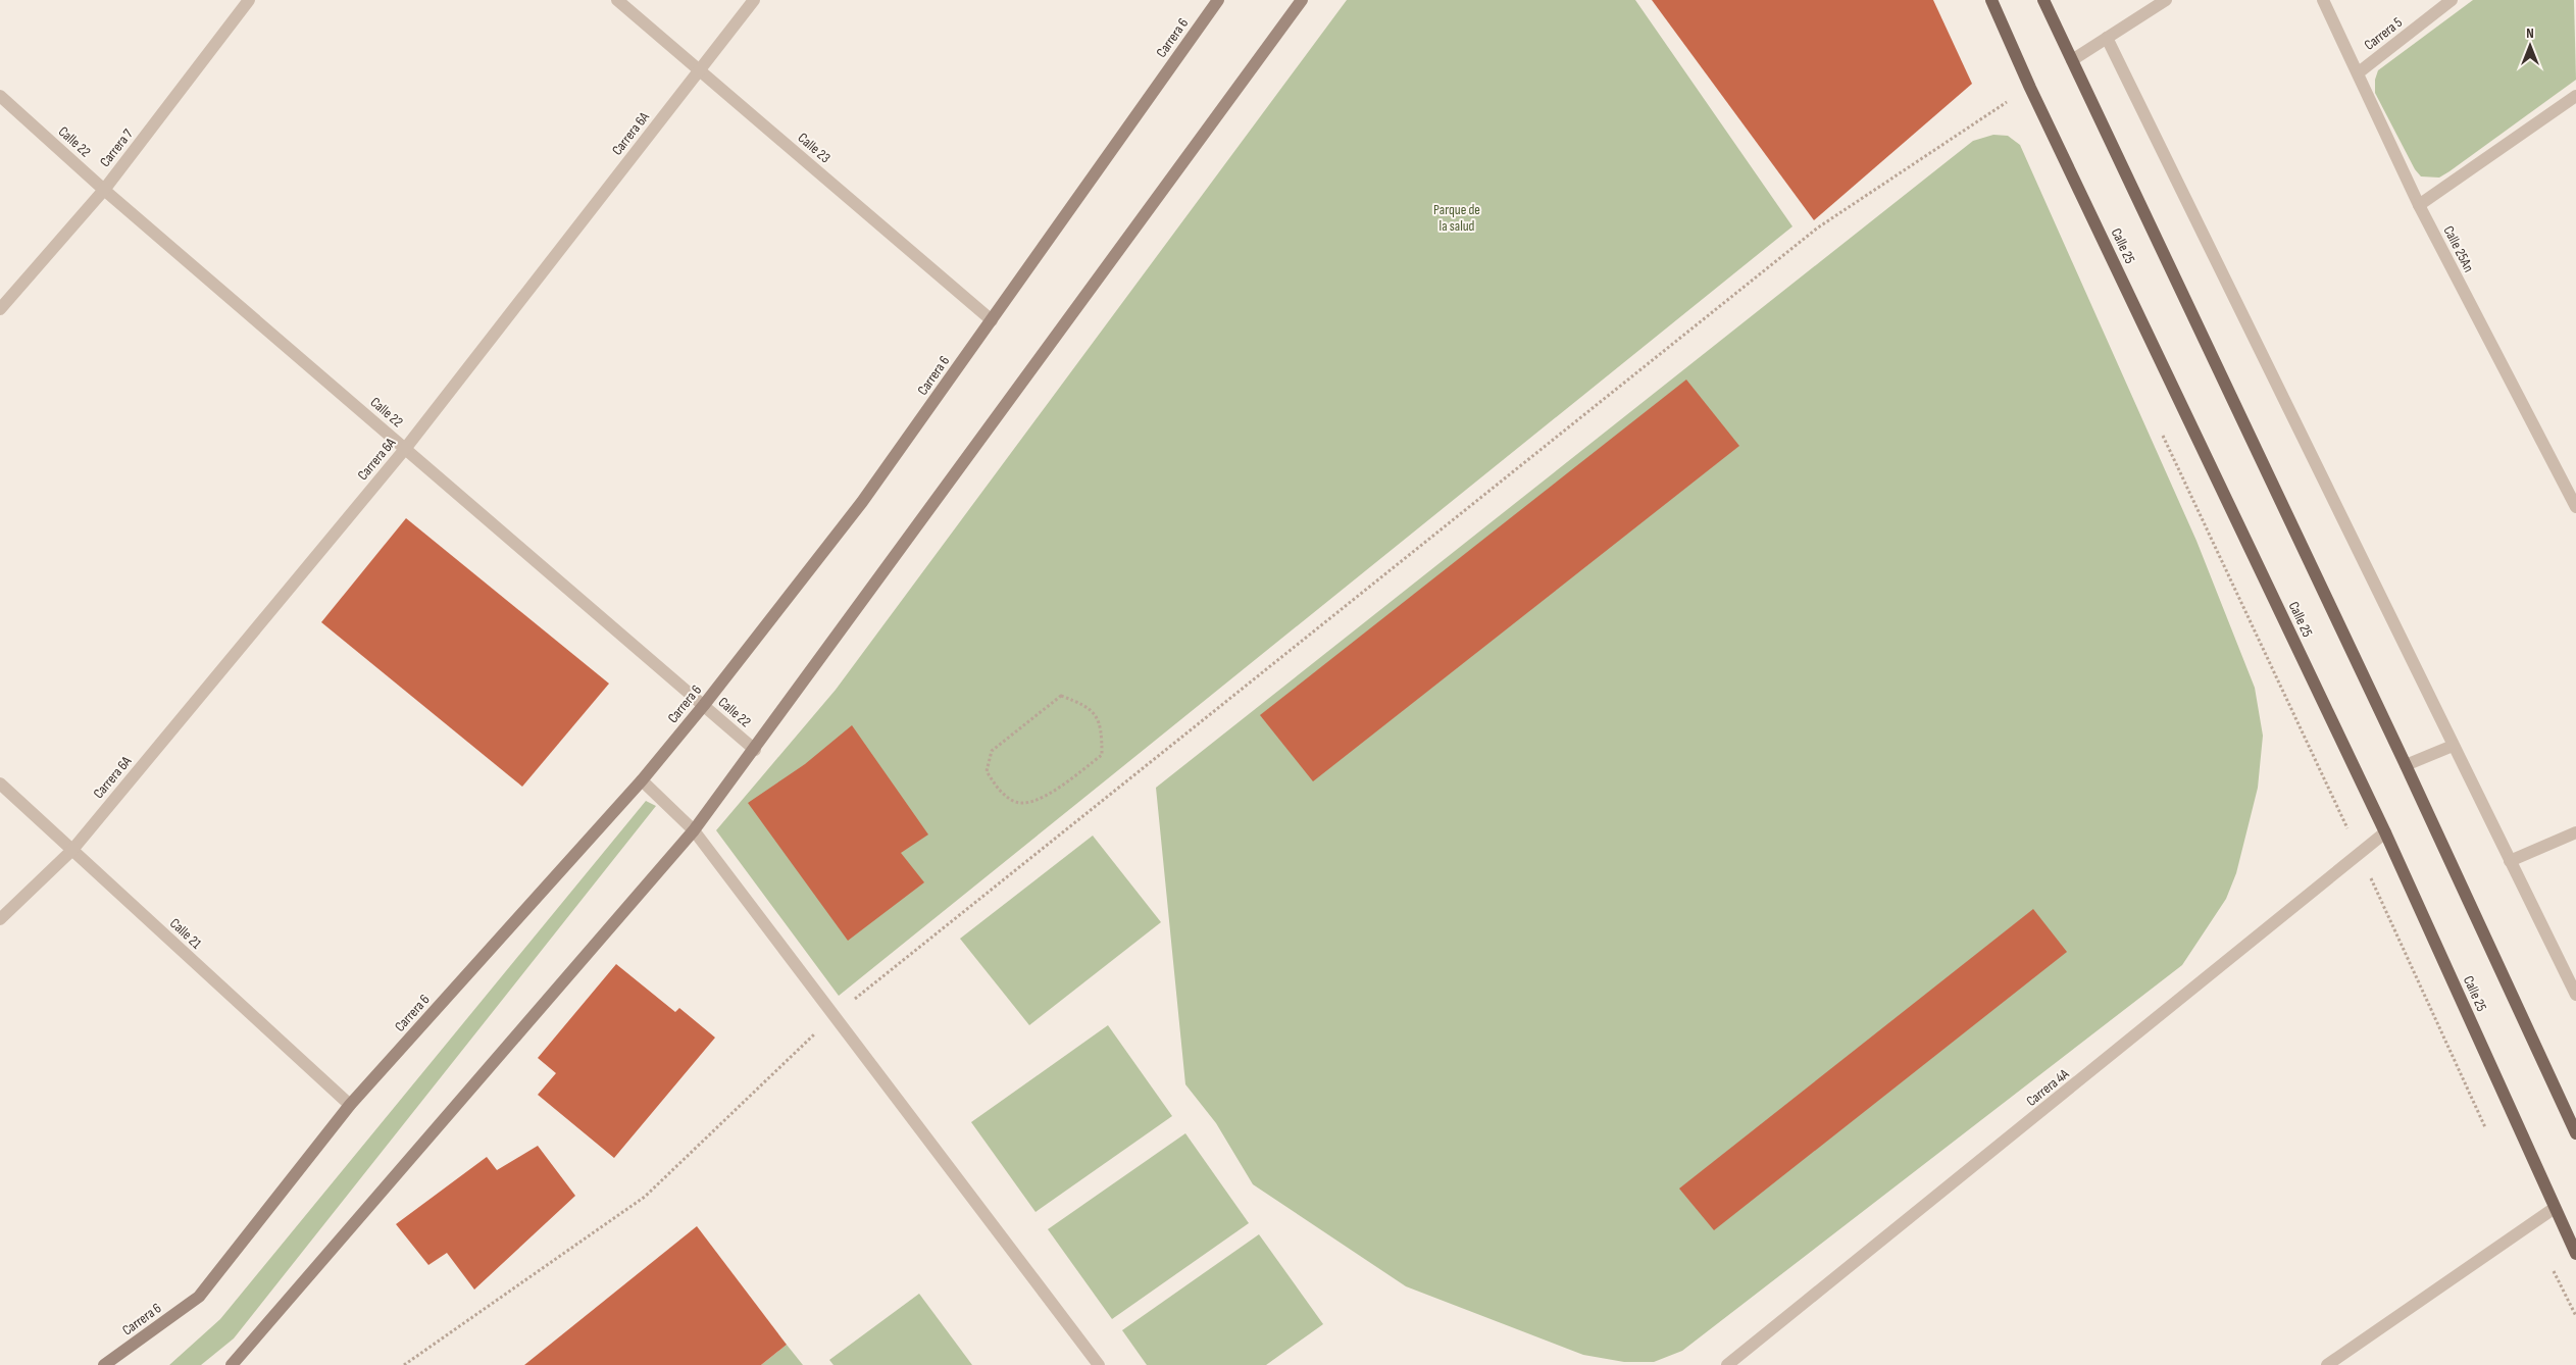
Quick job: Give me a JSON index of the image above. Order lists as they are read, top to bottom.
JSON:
{
  "streets": {
    "main road": ["Carrera 6", "Calle 25"],
    "street": [
      "Carrera 5",
      "Carrera 6A",
      "Calle 22",
      "Carrera 7",
      "Calle 23",
      "Calle 25An",
      "Calle 21",
      "Carrera 4A"
    ]
  },
  "crossings": [
    ["Carrera 5", "Calle 25An"],
    ["Carrera 6", "Calle 22"],
    ["Carrera 6", "Calle 23"],
    ["Carrera 6", "Calle 21"],
    ["Carrera 6A", "Calle 22"],
    ["Carrera 6A", "Calle 23"],
    ["Carrera 6A", "Calle 21"],
    ["Calle 22", "Carrera 7"],
    ["Calle 25", "Carrera 4A"]
  ],
  "parks": ["Parque de la salud"],
  "north": "top"
}
